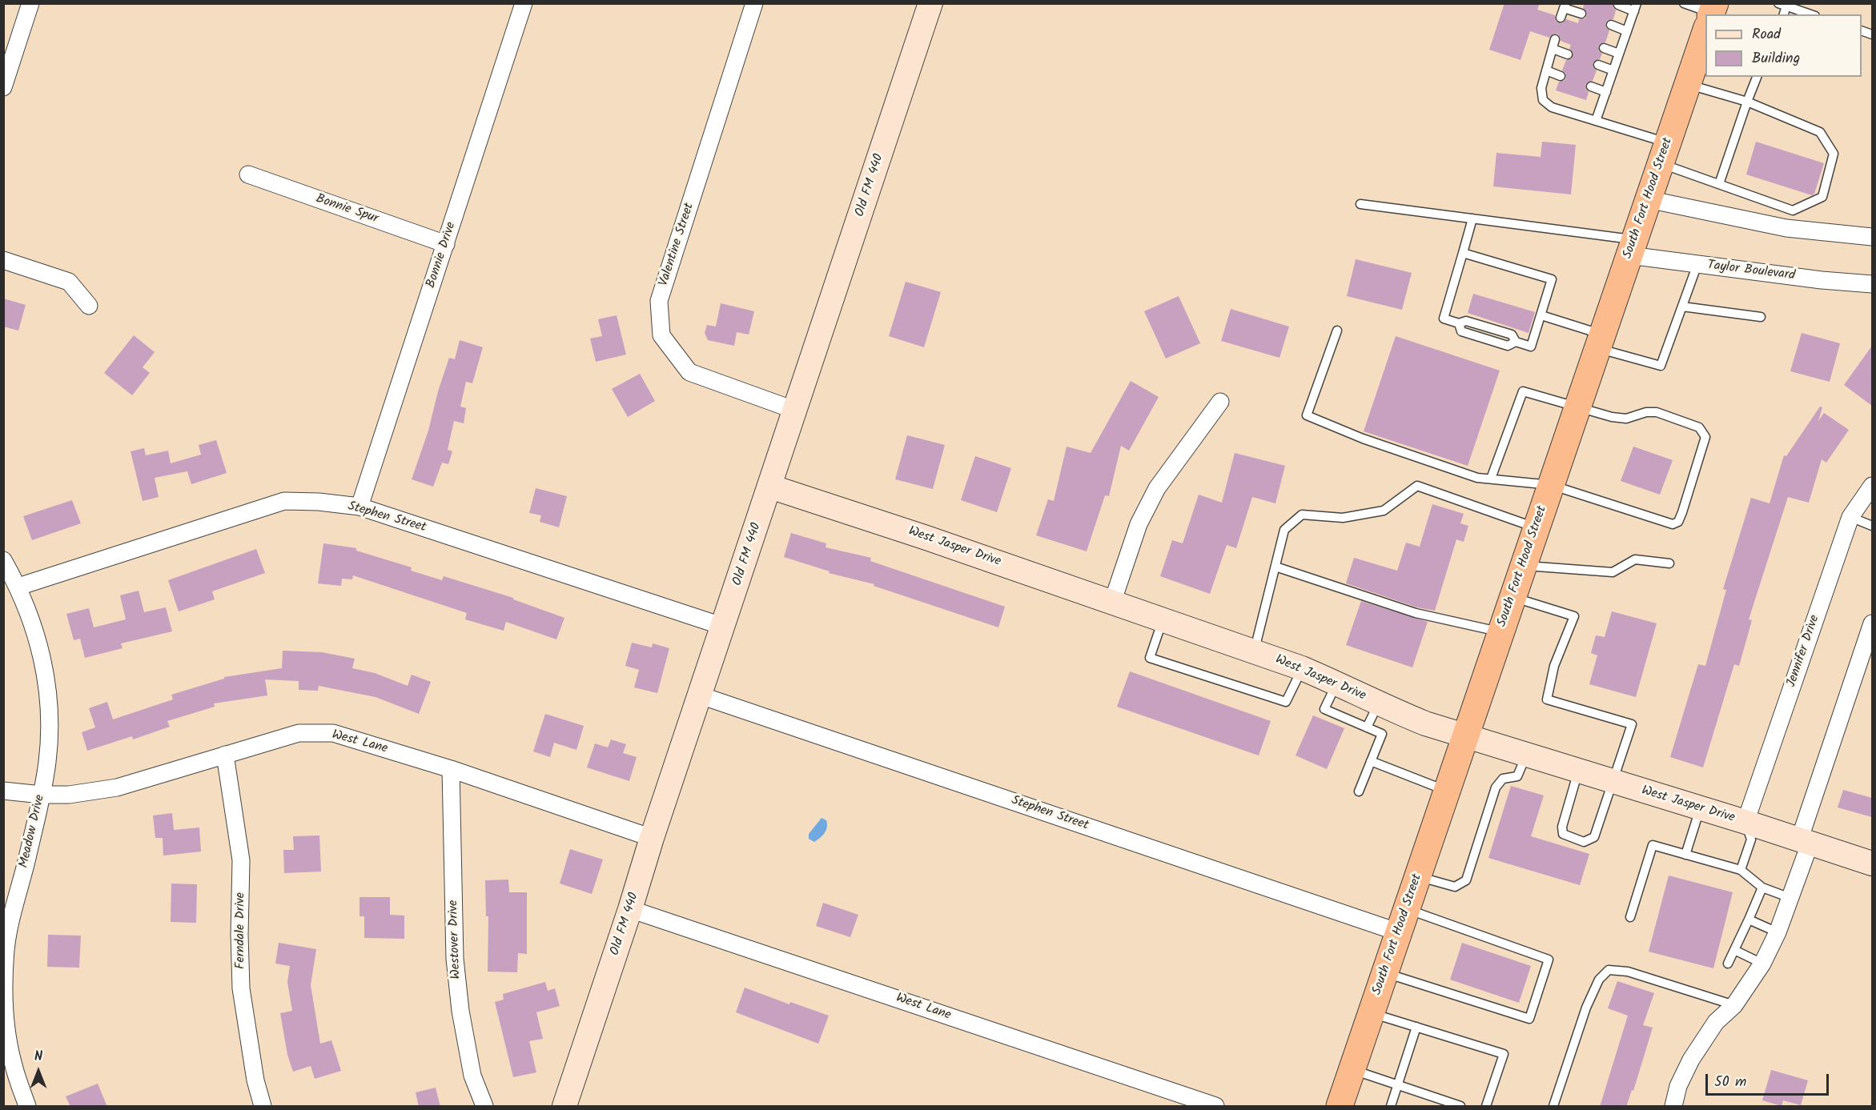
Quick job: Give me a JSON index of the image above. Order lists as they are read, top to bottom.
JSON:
{
  "streets": {
    "highway": ["South Fort Hood Street"],
    "street": [
      "Old FM 440",
      "Bonnie Spur",
      "Valentine Street",
      "Bonnie Drive",
      "Taylor Boulevard",
      "Stephen Street",
      "West Jasper Drive",
      "Jennifer Drive",
      "West Lane",
      "Meadow Drive",
      "Ferndale Drive",
      "Westover Drive"
    ]
  },
  "crossings": [
    ["Old FM 440", "Valentine Street"],
    ["Old FM 440", "Stephen Street"],
    ["Old FM 440", "West Jasper Drive"],
    ["Old FM 440", "West Lane"],
    ["South Fort Hood Street", "Taylor Boulevard"],
    ["South Fort Hood Street", "Stephen Street"],
    ["South Fort Hood Street", "West Jasper Drive"],
    ["Bonnie Spur", "Bonnie Drive"],
    ["Bonnie Drive", "Stephen Street"],
    ["Stephen Street", "Meadow Drive"],
    ["West Jasper Drive", "Jennifer Drive"],
    ["West Lane", "Meadow Drive"],
    ["West Lane", "Ferndale Drive"],
    ["West Lane", "Westover Drive"]
  ],
  "legend": ["Road", "Building"],
  "scale_bar": "50 m",
  "north": "top"
}
